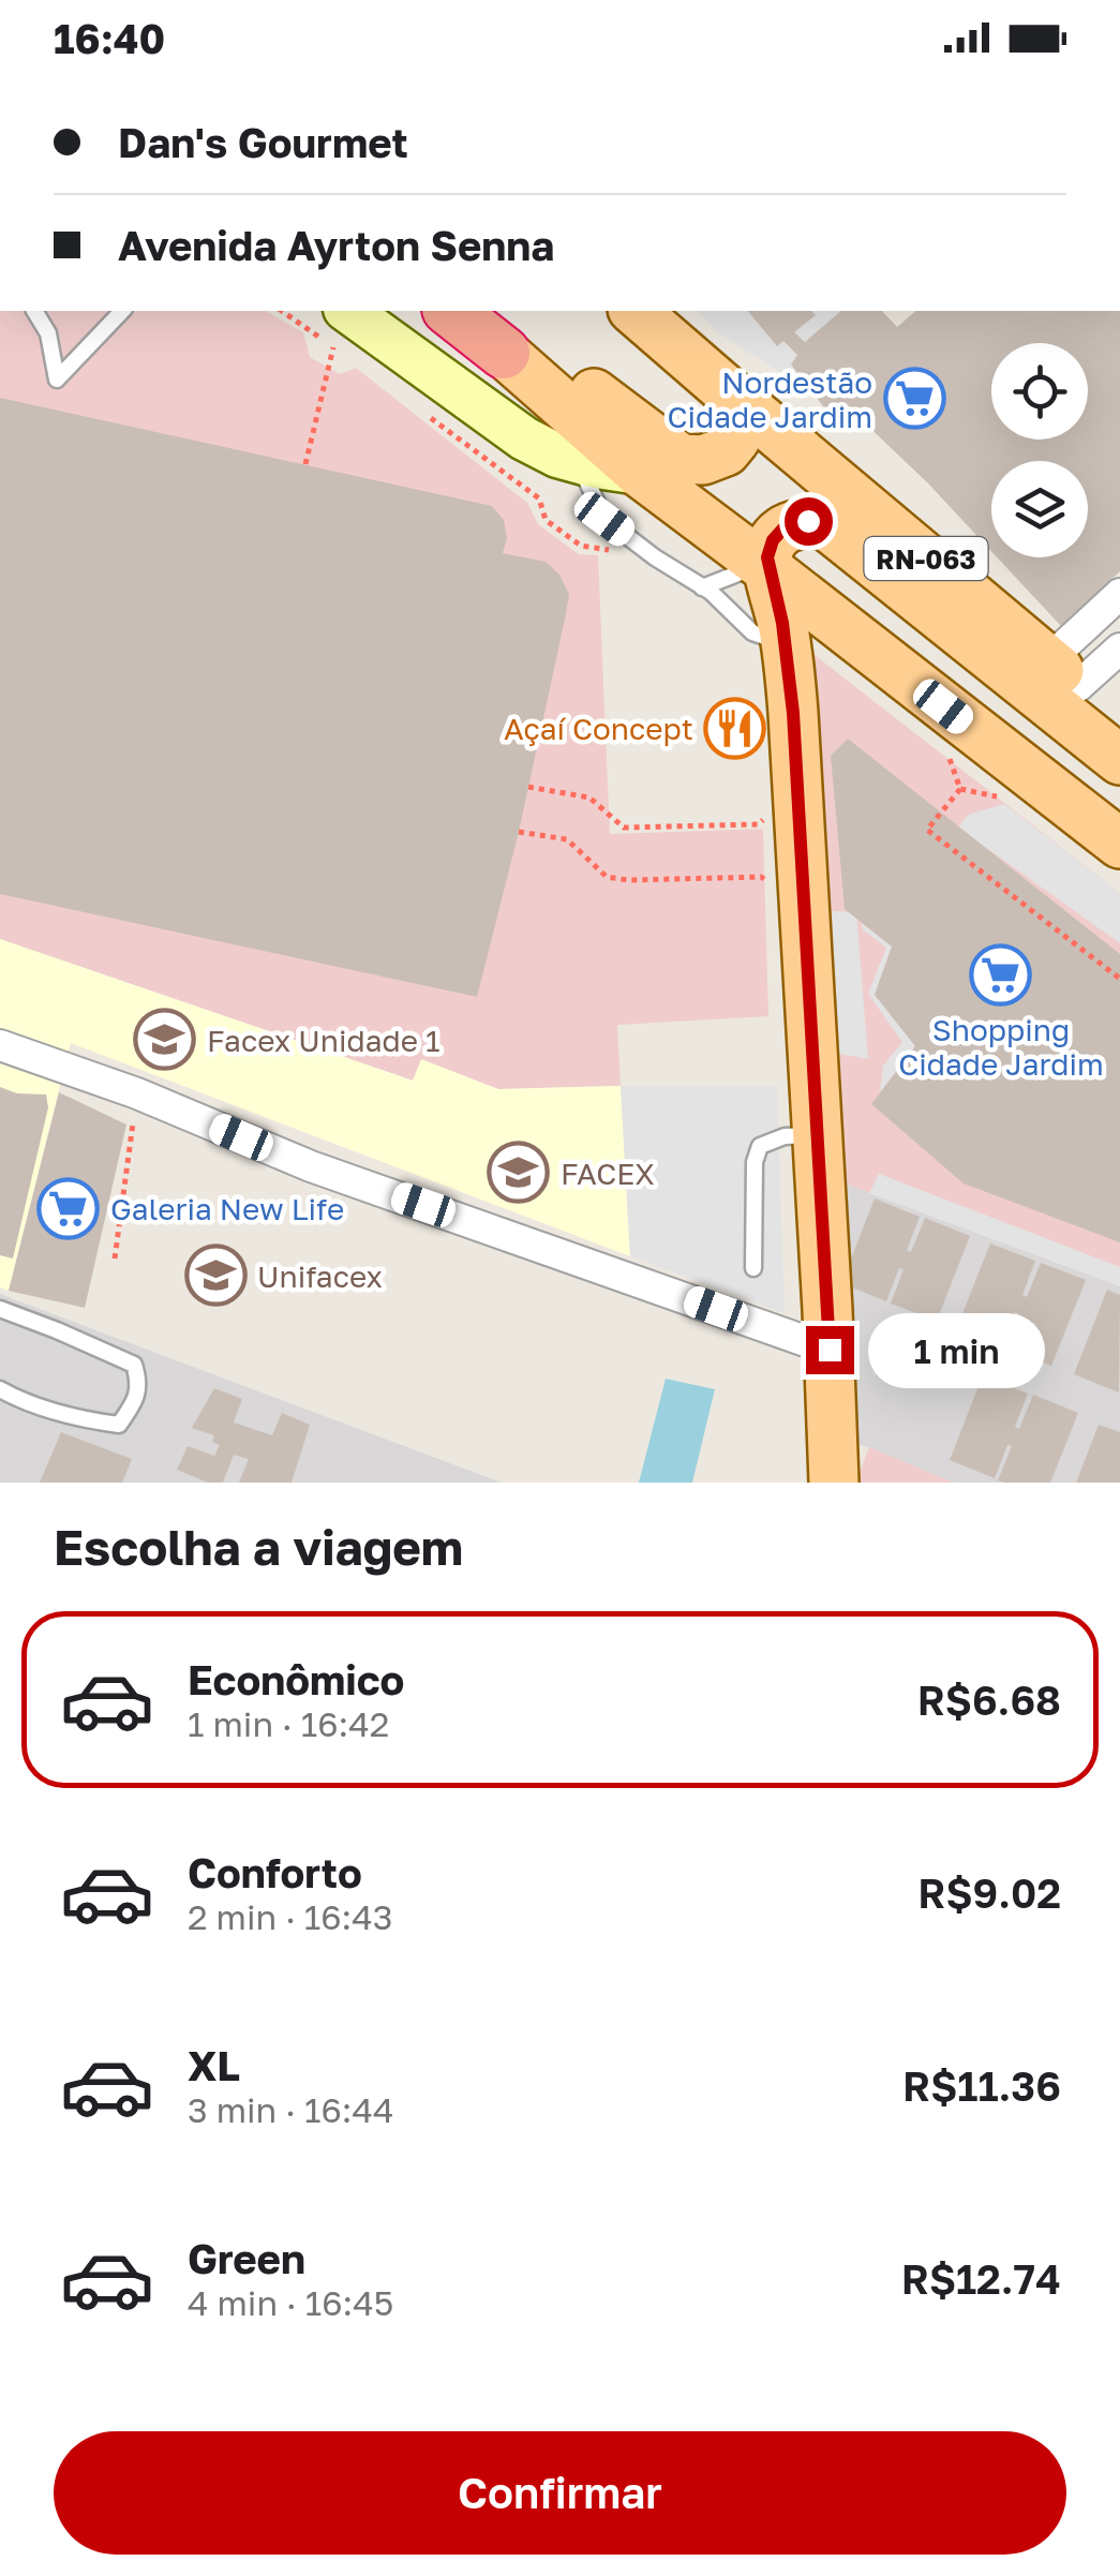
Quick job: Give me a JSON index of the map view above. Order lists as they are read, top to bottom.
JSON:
{
  "streets": {
    "main road": ["RN-063"]
  },
  "places": {
    "supermarket": ["Nordestão Cidade Jardim", "Shopping Cidade Jardim", "Galeria New Life"],
    "restaurant": ["Açaí Concept"],
    "school or university": ["Facex Unidade 1", "FACEX", "Unifacex"]
  },
  "page": {
    "status": "16:40",
    "banner": ["Dan's Gourmet", "Avenida Ayrton Senna"],
    "bubble": "1 min",
    "heading": "Escolha a viagem",
    "list": [
      {
        "name": "Econômico",
        "note": "1 min · 16:42",
        "value": "R$6.68"
      },
      {
        "name": "Conforto",
        "note": "2 min · 16:43",
        "value": "R$9.02"
      },
      {
        "name": "XL",
        "note": "3 min · 16:44",
        "value": "R$11.36"
      },
      {
        "name": "Green",
        "note": "4 min · 16:45",
        "value": "R$12.74"
      }
    ],
    "buttons": "Confirmar"
  }
}
